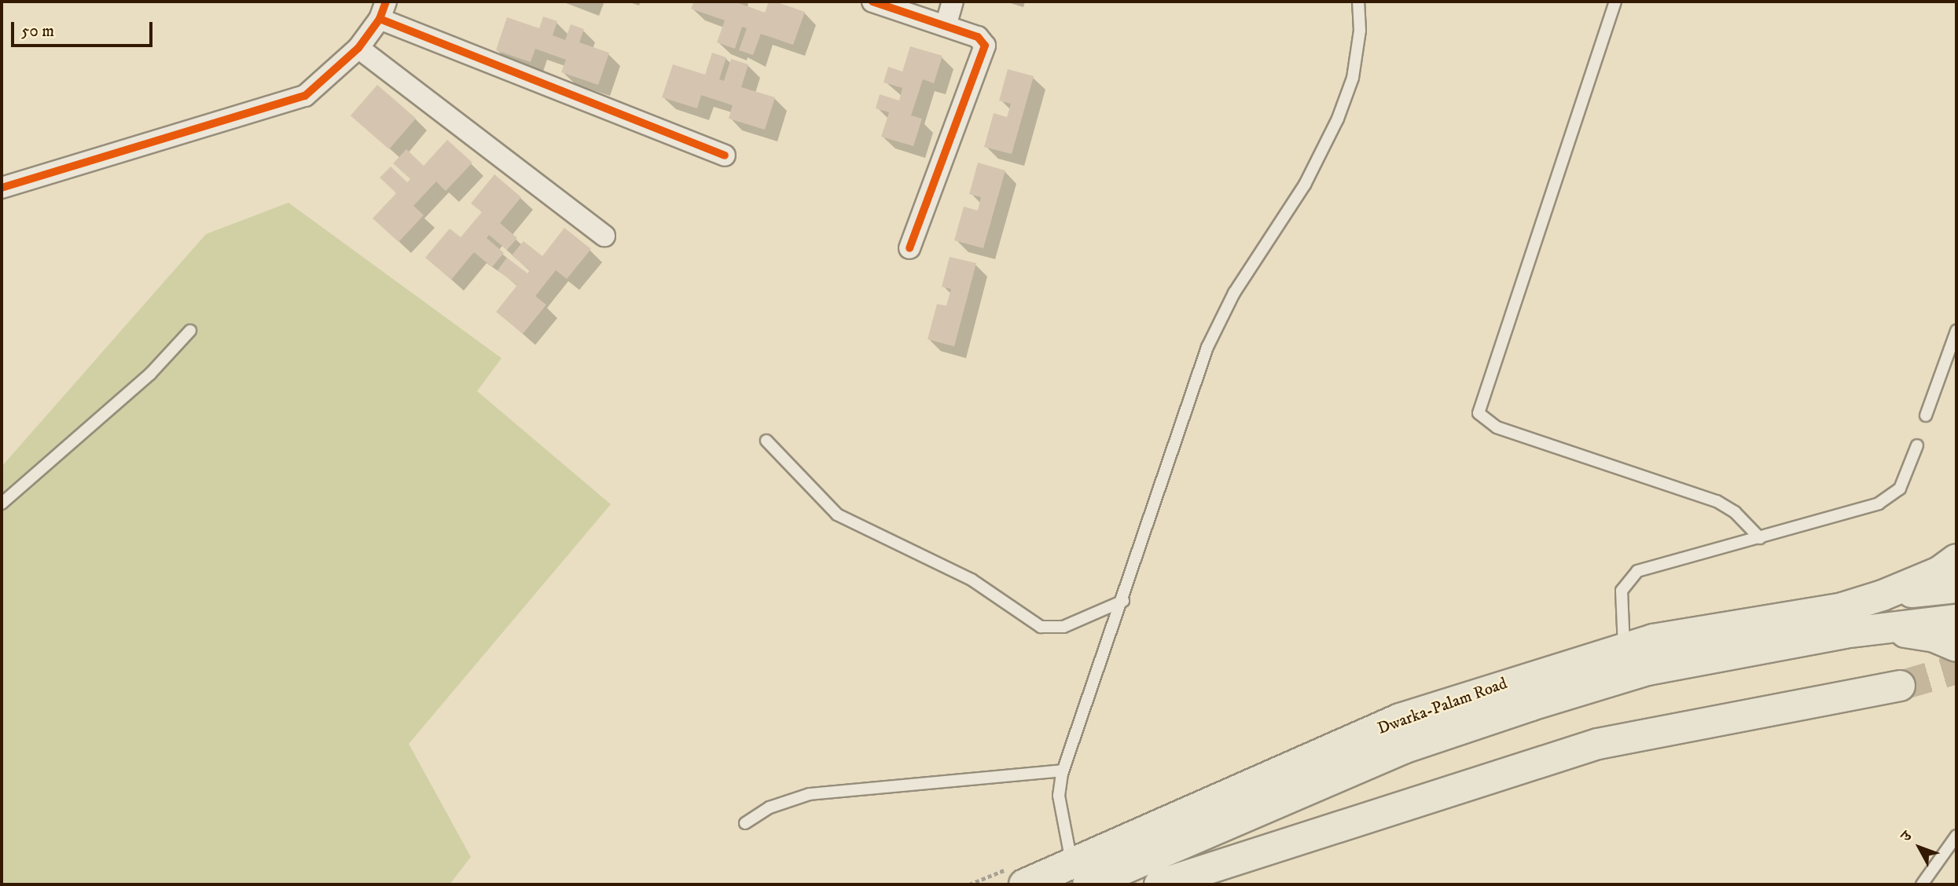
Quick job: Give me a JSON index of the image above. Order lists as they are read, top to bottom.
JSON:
{
  "streets": {
    "main road": ["Dwarka-Palam Road"]
  },
  "scale_bar": "50 m",
  "north": "top left"
}
